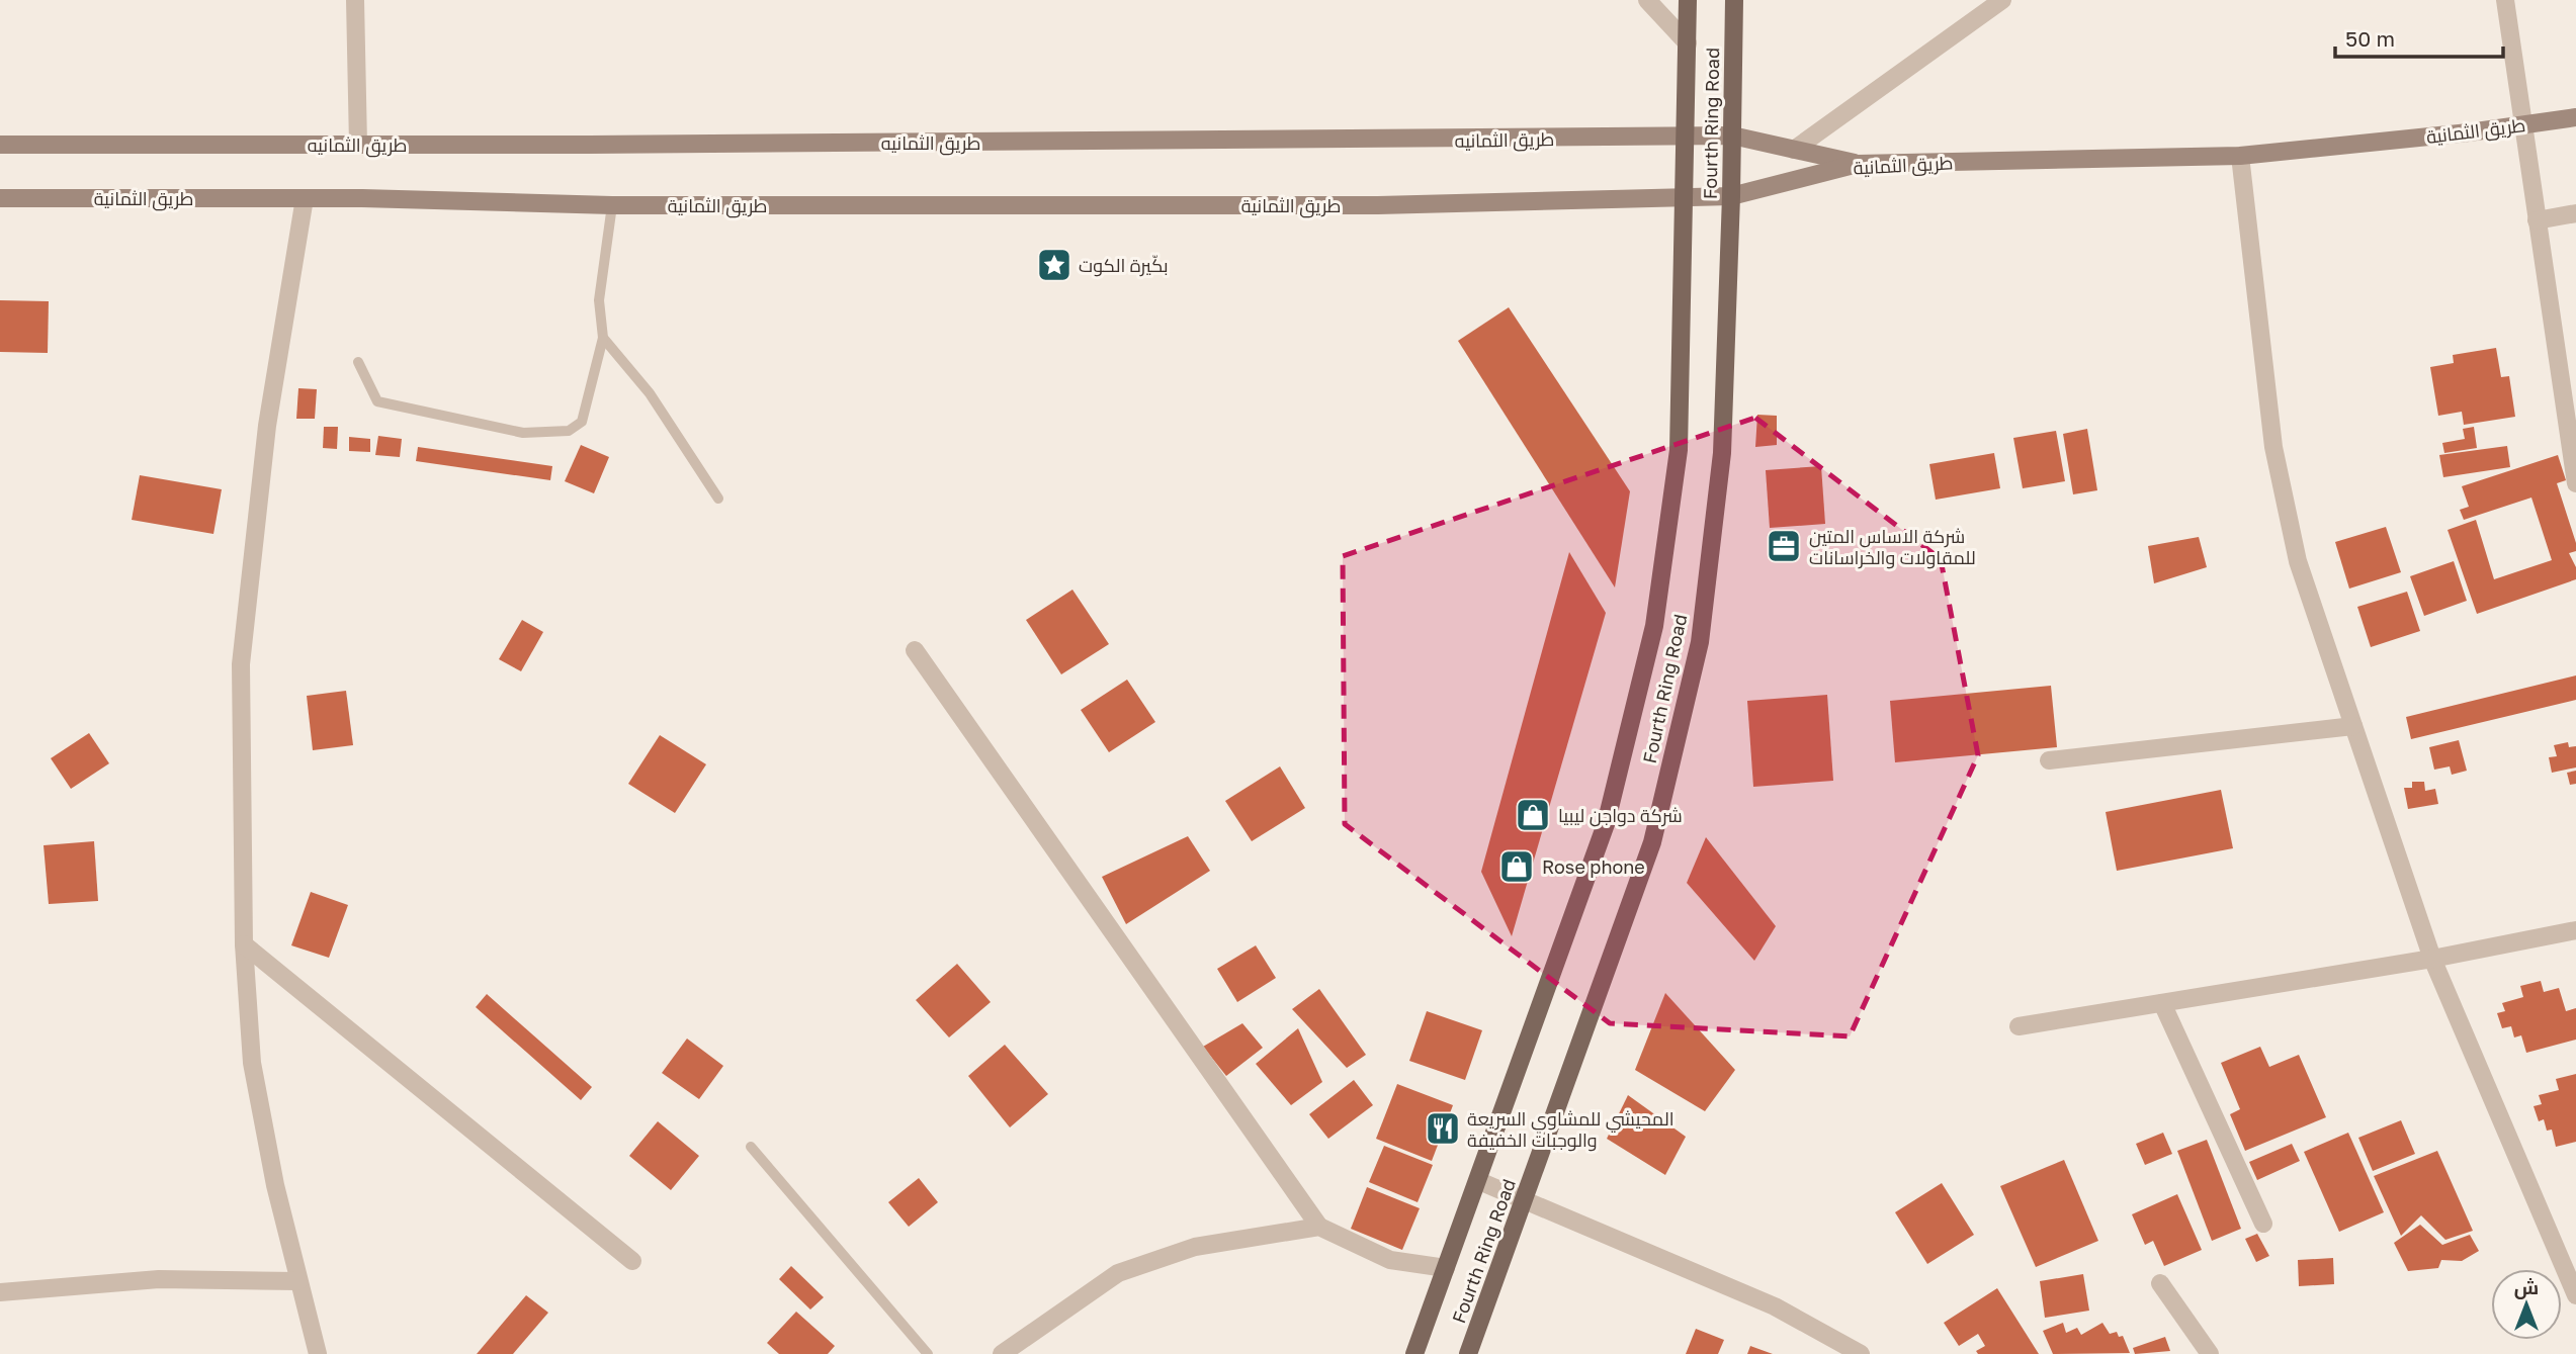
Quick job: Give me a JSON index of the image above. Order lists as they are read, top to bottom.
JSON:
{
  "streets": {
    "main road": ["Fourth Ring Road"],
    "street": ["طريق الثمانية", "طريق الثمانيه"]
  },
  "crossings": [
    ["Fourth Ring Road", "طريق الثمانية"],
    ["Fourth Ring Road", "طريق الثمانيه"],
    ["طريق الثمانية", "طريق الثمانيه"]
  ],
  "places": {
    "place": ["بكّيرة الكوت"],
    "office": ["شركة الاساس المتين للمقاولات والخراسانات"],
    "shop": ["شركة دواجن ليبيا", "Rose phone"],
    "restaurant": ["المحيشي للمشاوي السريعة والوجبات الخفيفة"]
  },
  "scale_bar": "50 m",
  "north": "top"
}
